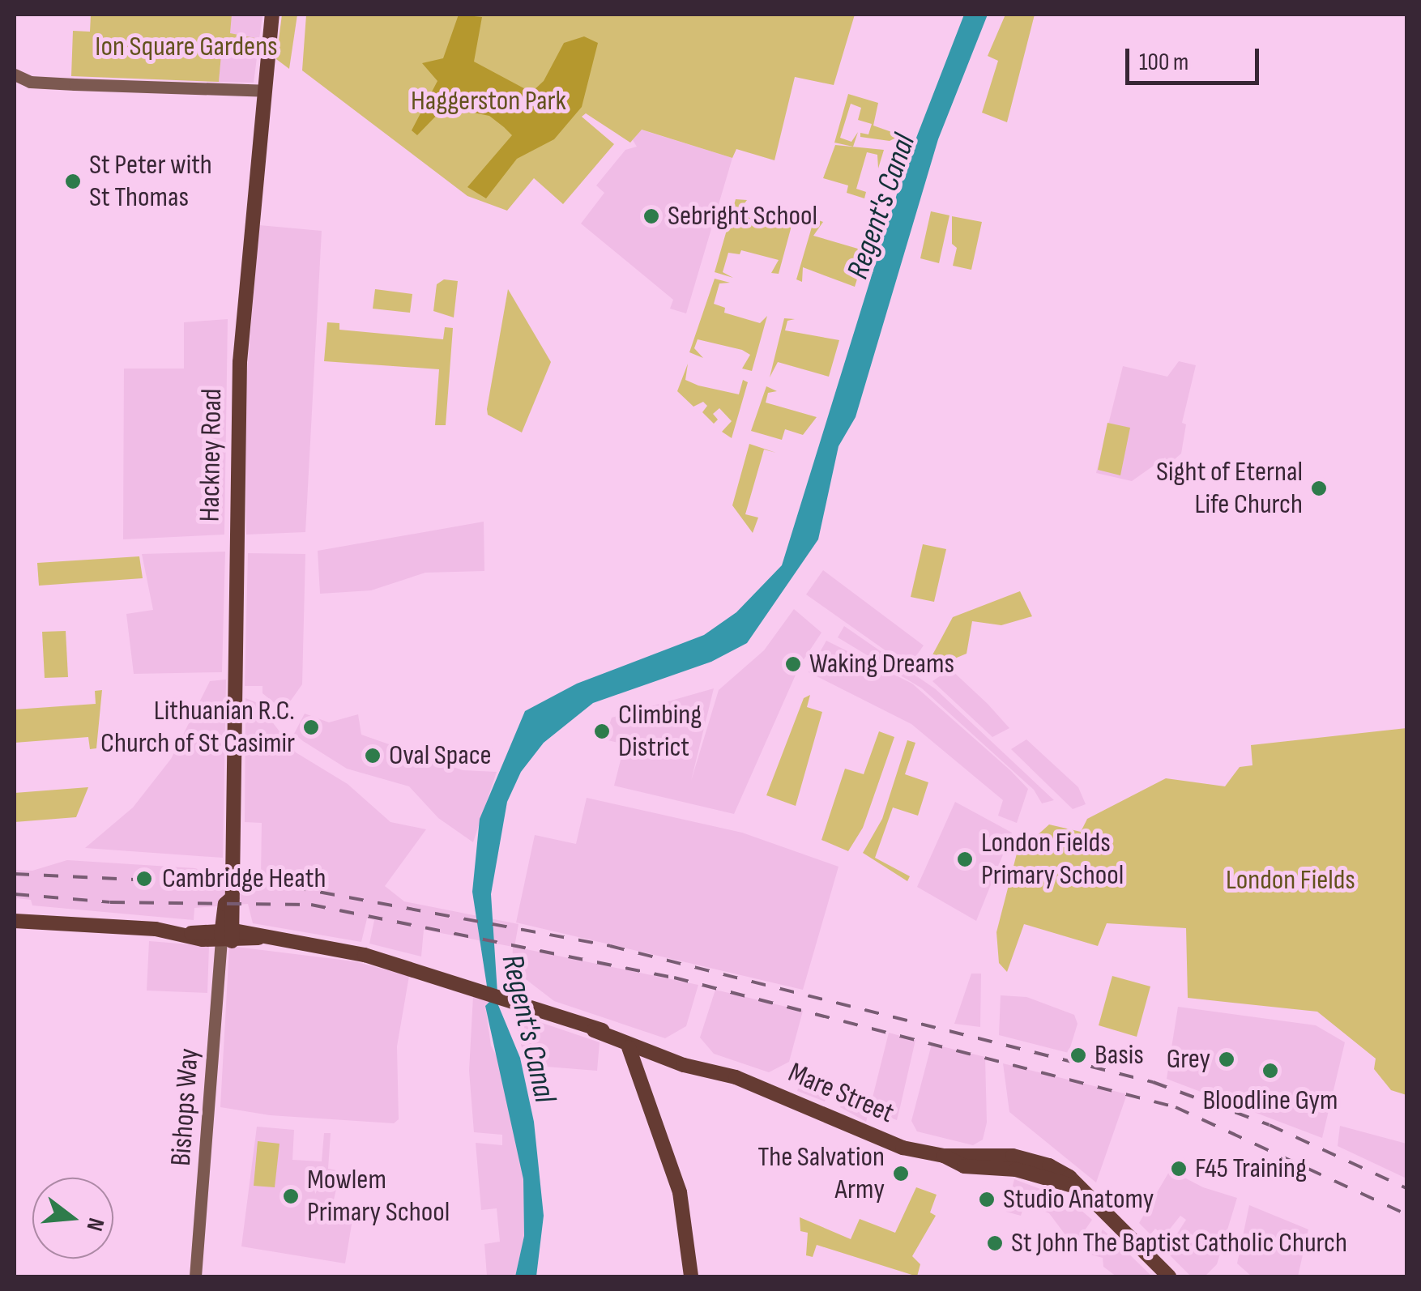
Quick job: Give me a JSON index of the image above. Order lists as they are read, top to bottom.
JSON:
{
  "streets": {
    "main road": ["Hackney Road", "Mare Street", "Bishops Way"]
  },
  "crossings": [
    ["Hackney Road", "Mare Street"],
    ["Hackney Road", "Bishops Way"],
    ["Mare Street", "Bishops Way"]
  ],
  "water": ["Regent's Canal"],
  "parks": ["Ion Square Gardens", "Haggerston Park", "London Fields"],
  "places": [
    "St Peter with St Thomas",
    "Sebright School",
    "Sight of Eternal Life Church",
    "Waking Dreams",
    "Lithuanian R.C. Church of St Casimir",
    "Climbing District",
    "Oval Space",
    "London Fields Primary School",
    "Cambridge Heath",
    "Basis",
    "Grey",
    "Bloodline Gym",
    "F45 Training",
    "The Salvation Army",
    "Mowlem Primary School",
    "Studio Anatomy",
    "St John The Baptist Catholic Church"
  ],
  "scale_bar": "100 m",
  "north": "right"
}
